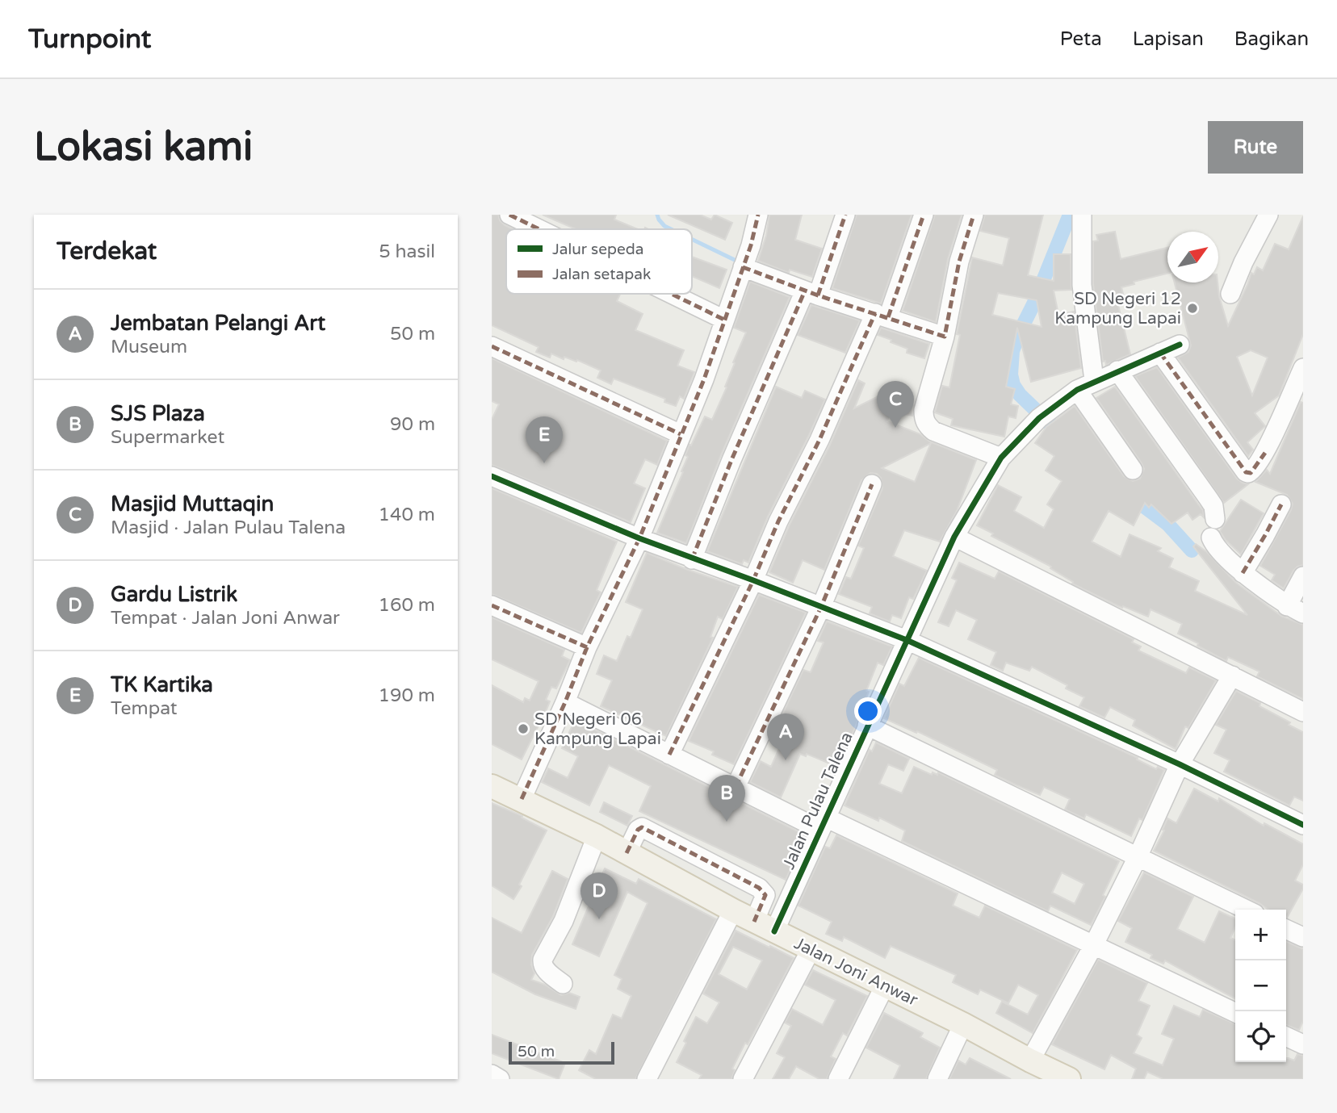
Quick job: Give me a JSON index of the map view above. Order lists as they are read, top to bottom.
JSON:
{
  "streets": {
    "main road": ["Jalan Joni Anwar"],
    "street": ["Jalan Pulau Talena"]
  },
  "crossings": [
    ["Jalan Pulau Talena", "Jalan Joni Anwar"]
  ],
  "places": ["SD Negeri 12 Kampung Lapai", "SD Negeri 06 Kampung Lapai"],
  "legend": ["Jalur sepeda", "Jalan setapak"],
  "scale_bar": "50 m",
  "north": "top right",
  "page": {
    "header": "Turnpoint",
    "nav": ["Peta", "Lapisan", "Bagikan"],
    "buttons": "Rute",
    "title": "Lokasi kami",
    "heading": ["Terdekat", "5 hasil"],
    "list": [
      {
        "mark": "A",
        "name": "Jembatan Pelangi Art",
        "note": "Museum",
        "value": "50 m"
      },
      {
        "mark": "B",
        "name": "SJS Plaza",
        "note": "Supermarket",
        "value": "90 m"
      },
      {
        "mark": "C",
        "name": "Masjid Muttaqin",
        "note": "Masjid · Jalan Pulau Talena",
        "value": "140 m"
      },
      {
        "mark": "D",
        "name": "Gardu Listrik",
        "note": "Tempat · Jalan Joni Anwar",
        "value": "160 m"
      },
      {
        "mark": "E",
        "name": "TK Kartika",
        "note": "Tempat",
        "value": "190 m"
      }
    ],
    "pins": [
      "C",
      "E",
      "A",
      "B",
      "D"
    ],
    "map_buttons": ["+", "−"],
    "scale": "50 m"
  }
}
